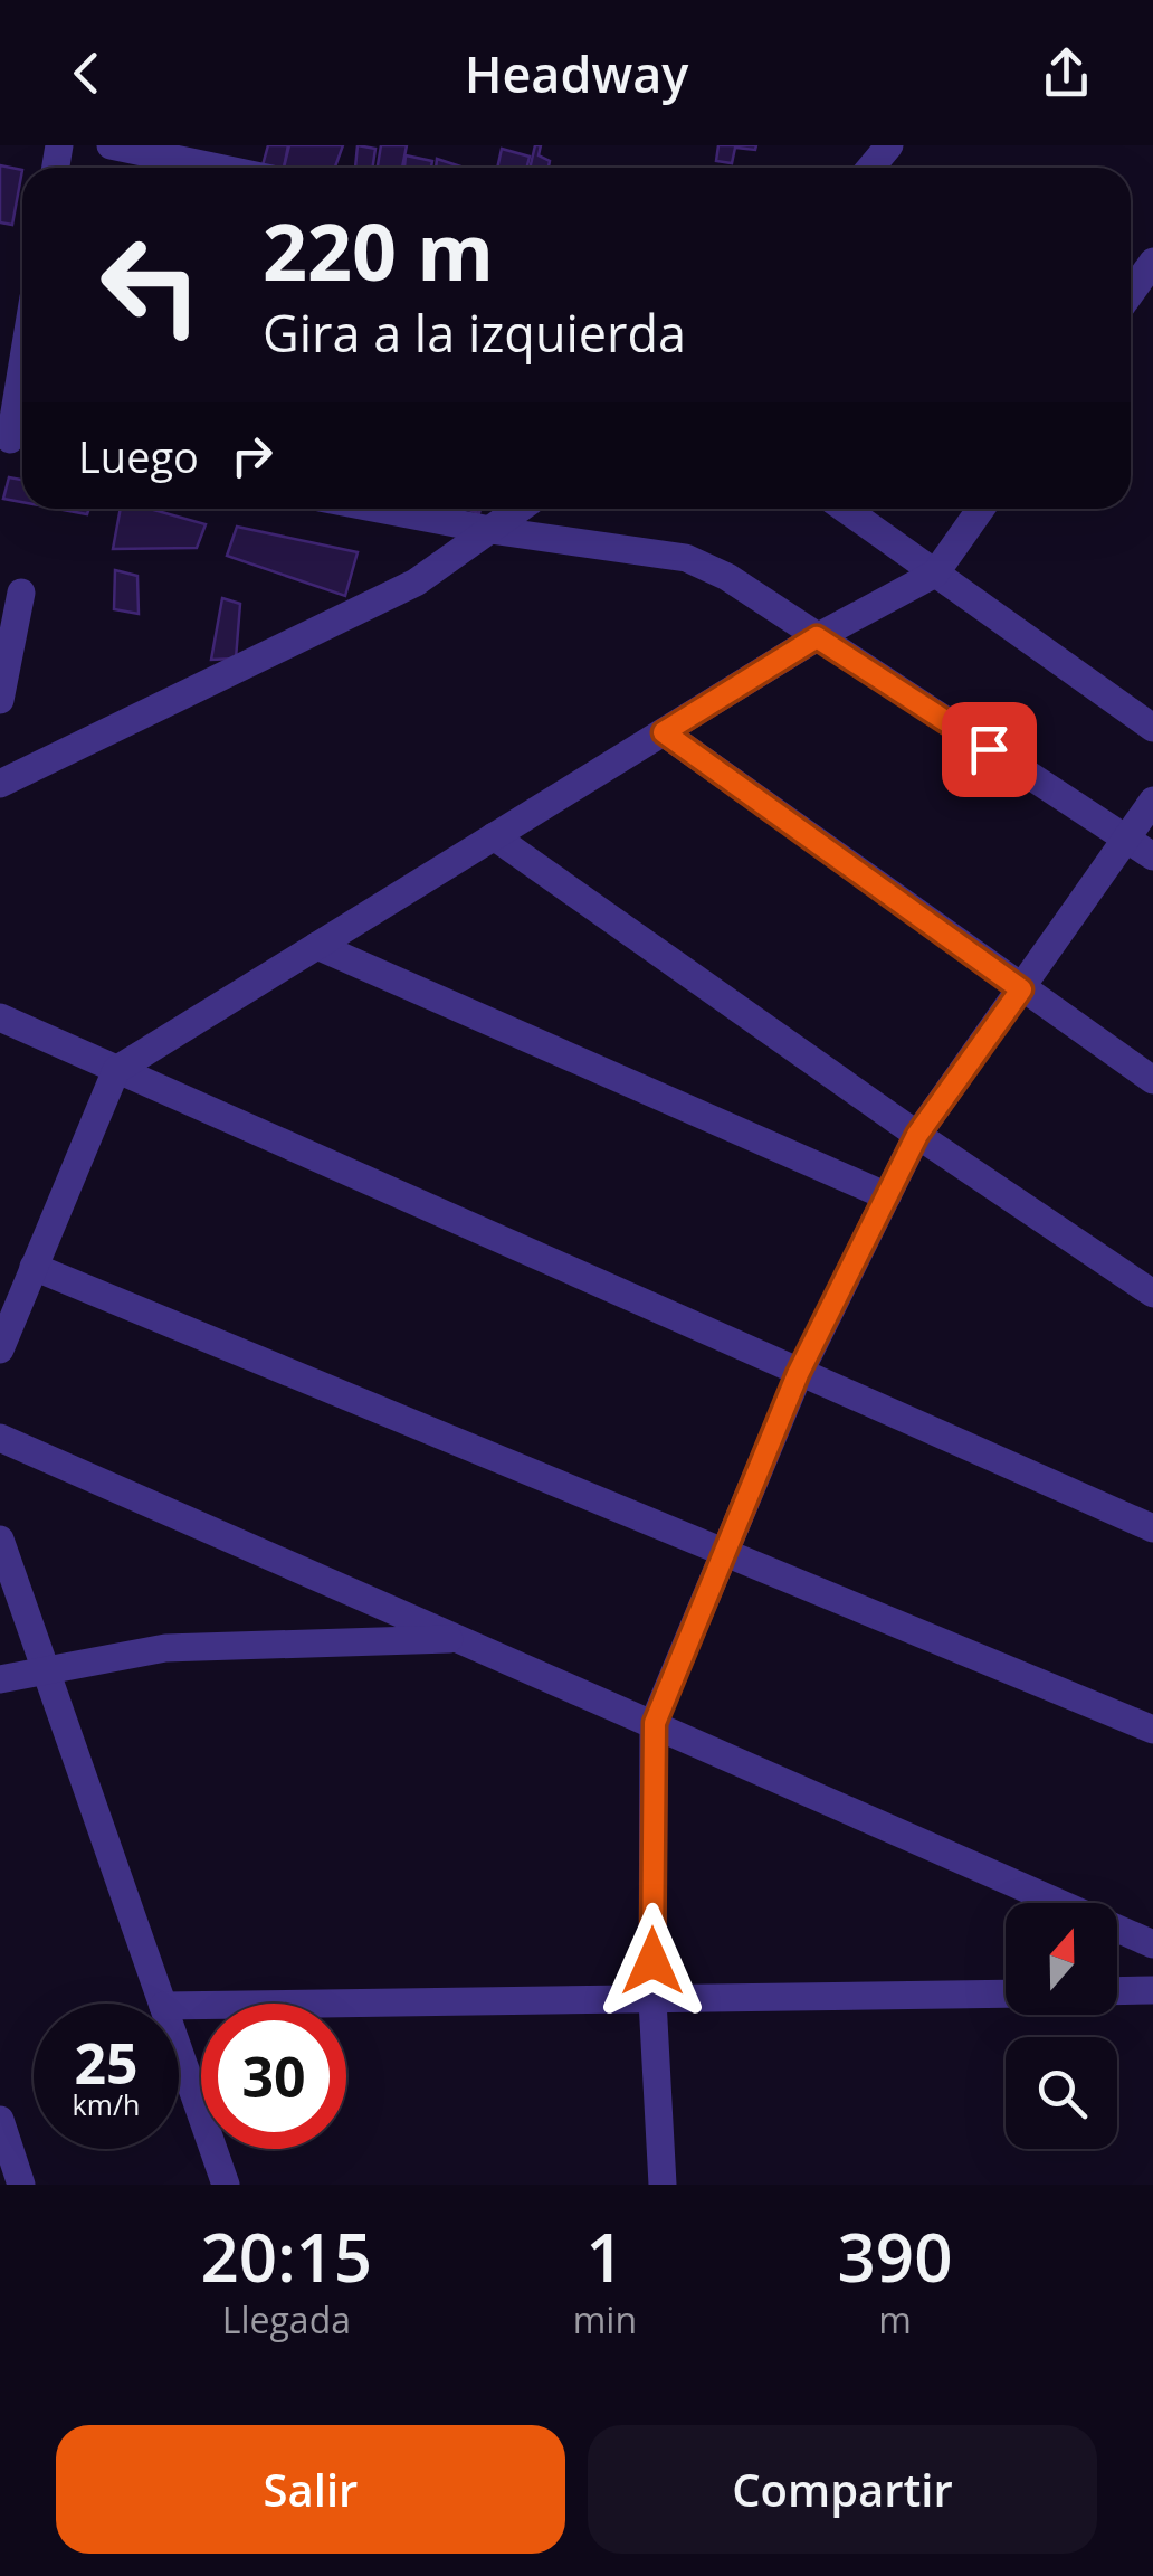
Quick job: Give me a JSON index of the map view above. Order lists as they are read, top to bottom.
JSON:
{
  "north": "top",
  "page": {
    "header": "Headway",
    "turn": ["220 m", "Gira a la izquierda"],
    "then": "Luego",
    "speed": "25 km/h",
    "limit": "30",
    "eta": [
      "20:15",
      "Llegada",
      "1",
      "min",
      "390",
      "m"
    ],
    "buttons": ["Salir", "Compartir"]
  }
}
